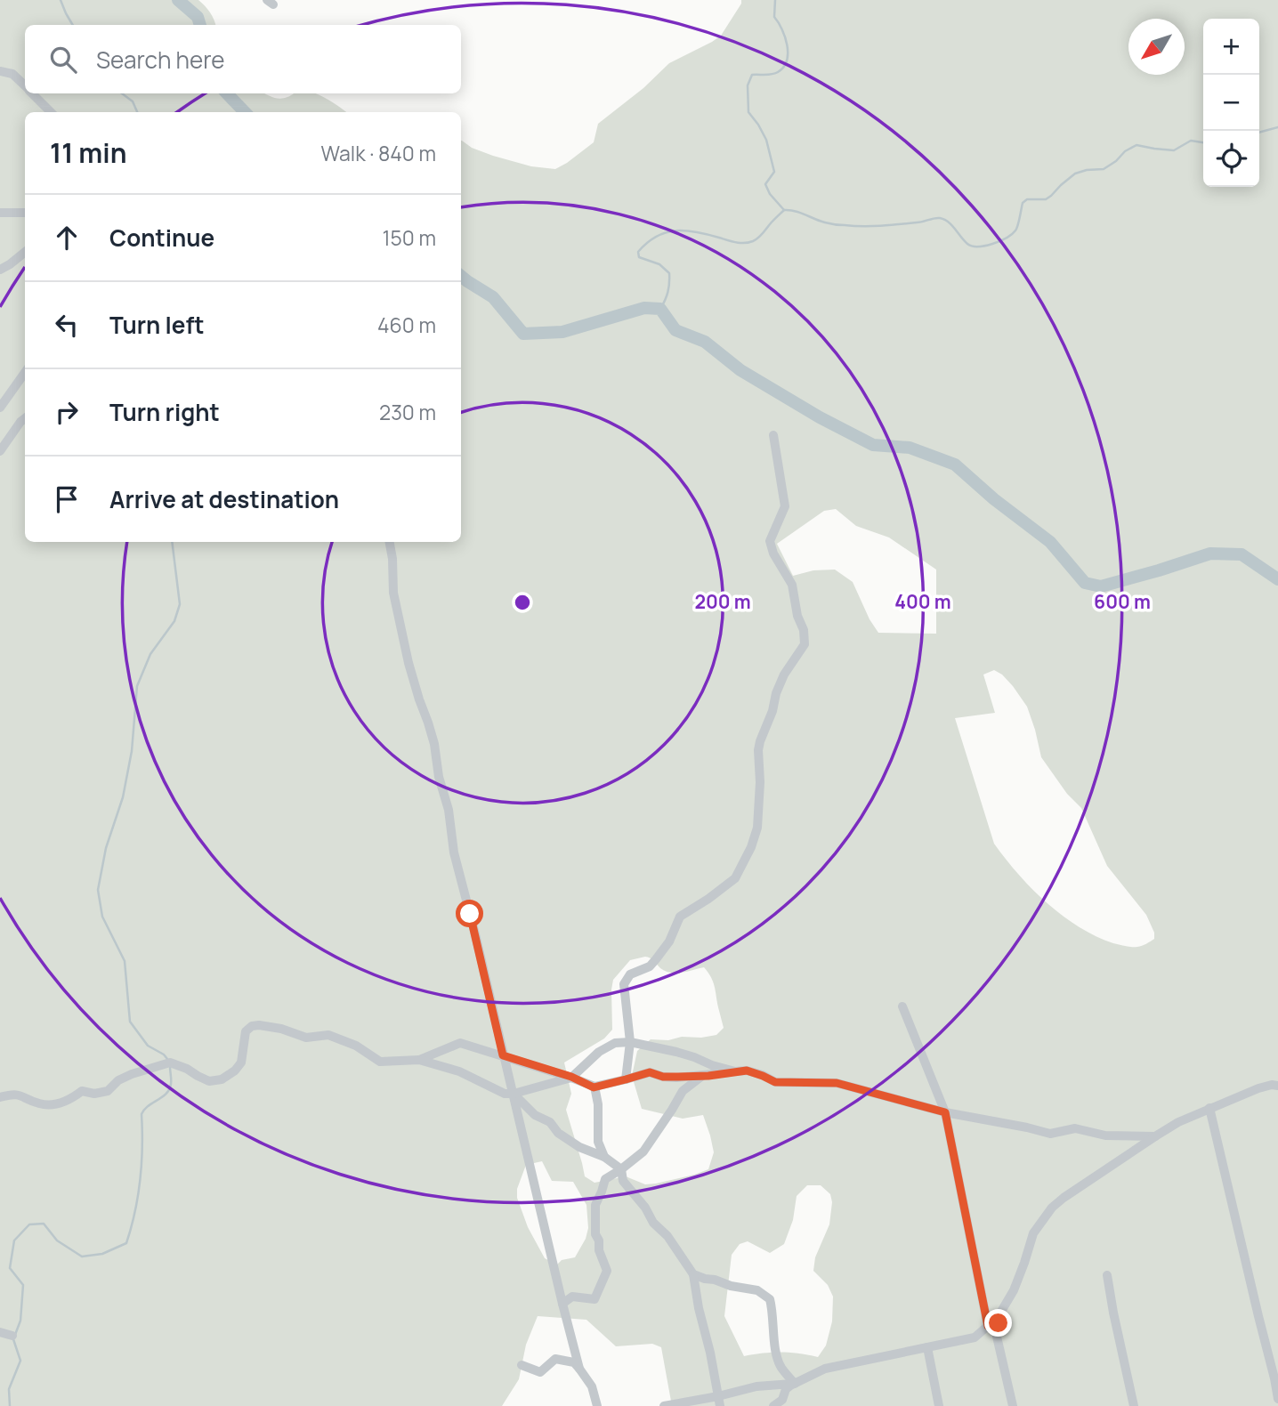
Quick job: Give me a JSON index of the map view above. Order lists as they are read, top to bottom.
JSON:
{
  "north": "bottom left",
  "page": {
    "map_buttons": ["+", "−"],
    "search": "Search here",
    "heading": ["11 min", "Walk · 840 m"],
    "list": [
      ["Continue", "150 m"],
      ["Turn left", "460 m"],
      ["Turn right", "230 m"],
      "Arrive at destination"
    ]
  },
  "rings": ["200 m", "400 m", "600 m"]
}
